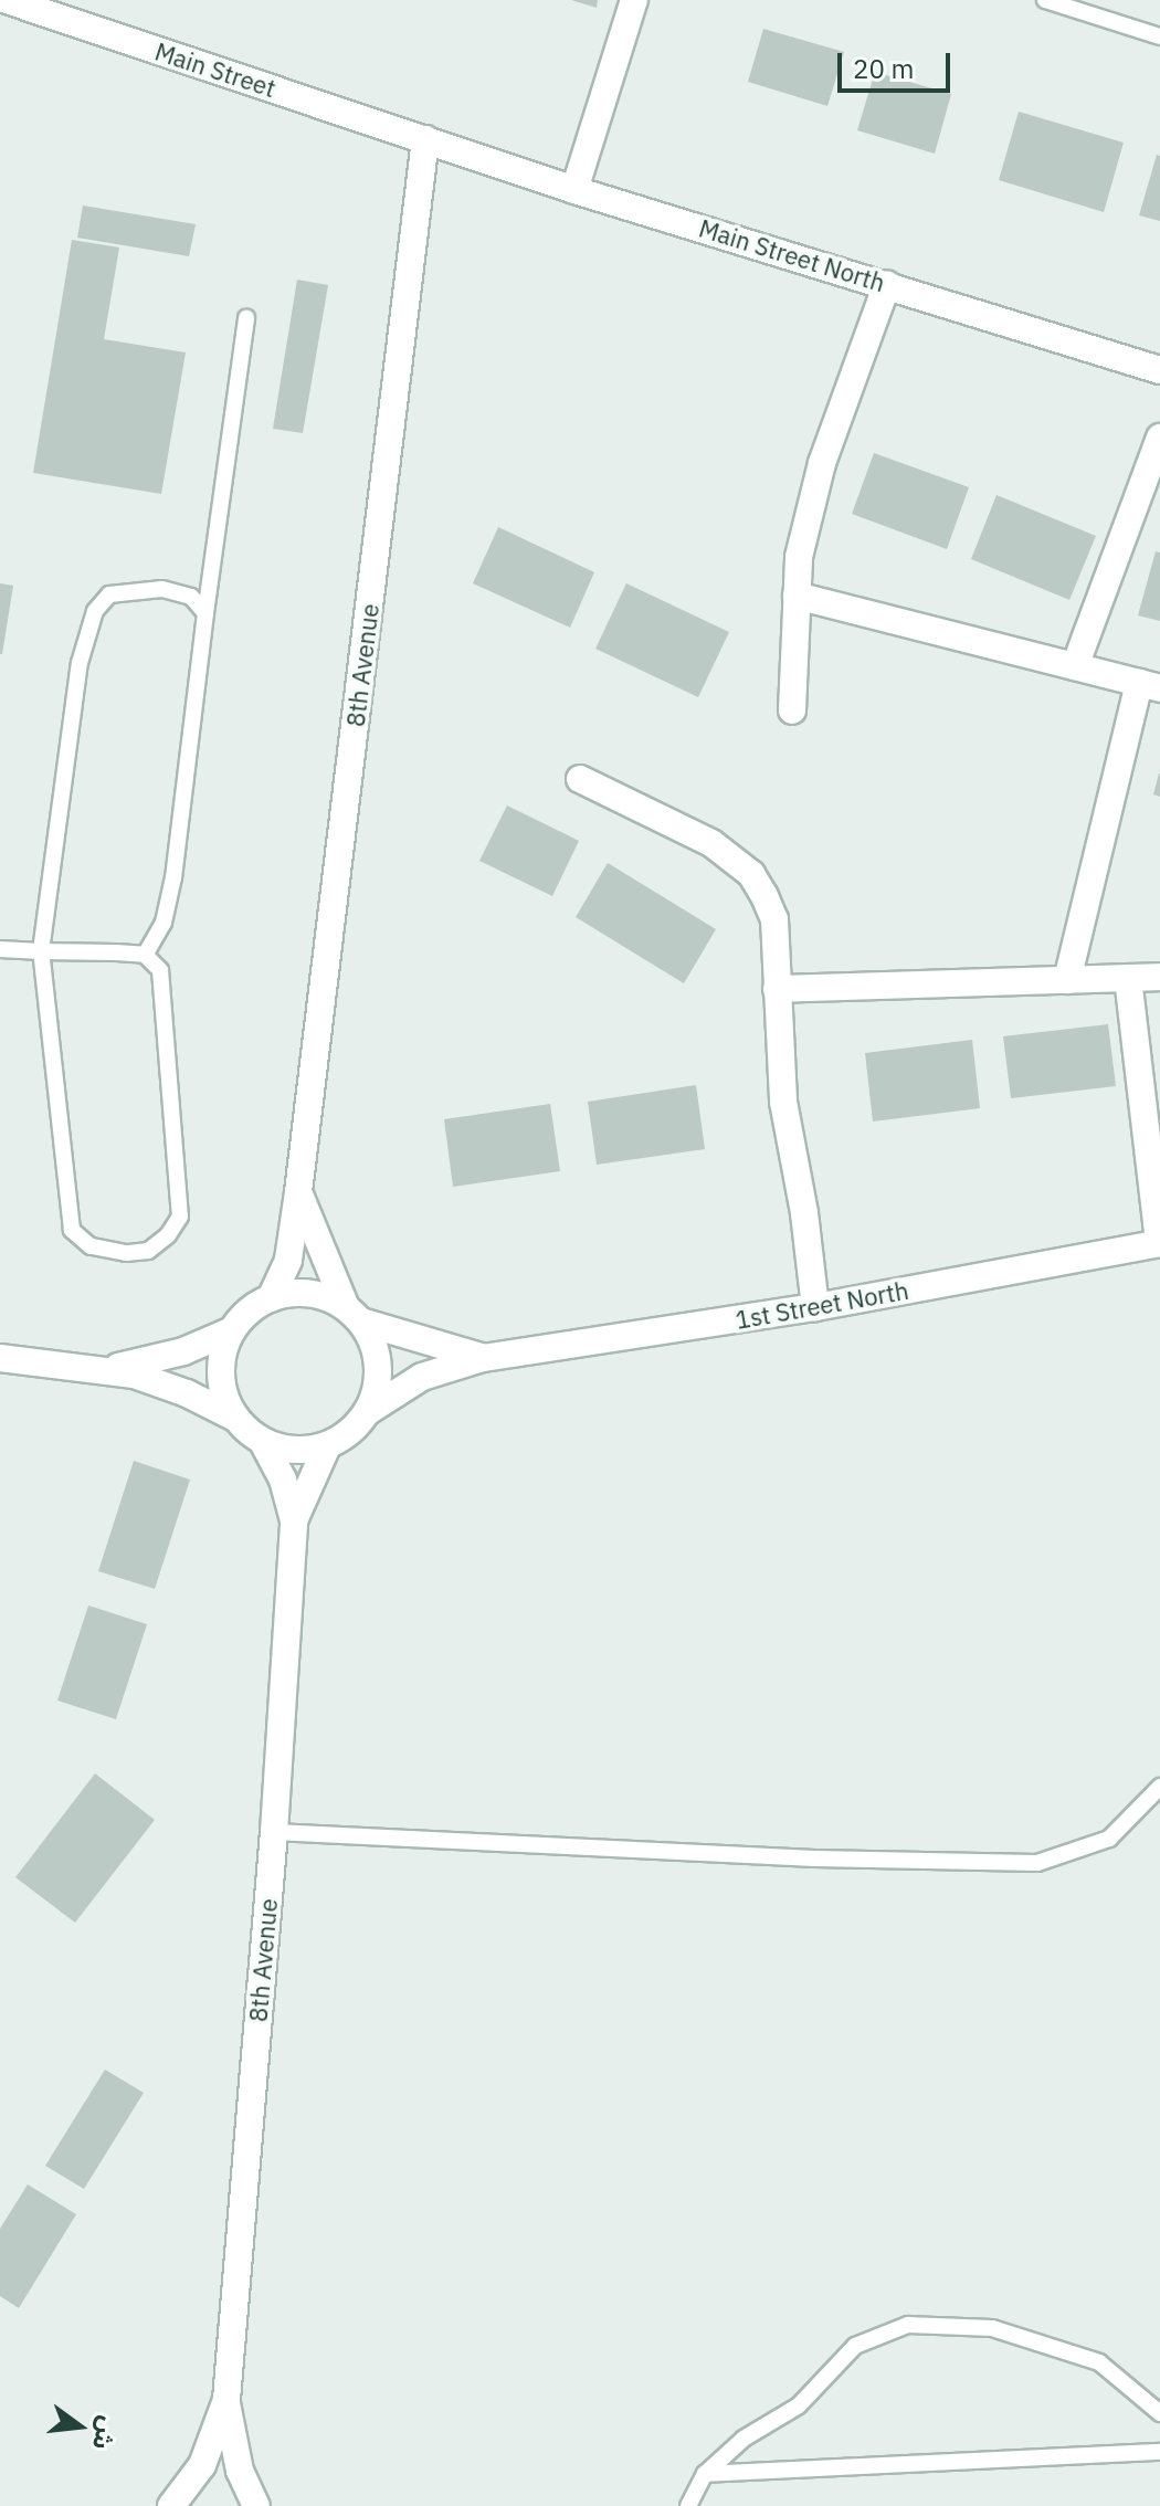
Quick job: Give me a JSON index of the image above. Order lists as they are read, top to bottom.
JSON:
{
  "streets": {
    "street": [
      "Main Street",
      "Main Street North",
      "8th Avenue",
      "1st Street North"
    ]
  },
  "crossings": [
    ["Main Street", "Main Street North"],
    ["Main Street", "8th Avenue"],
    ["Main Street North", "8th Avenue"],
    ["8th Avenue", "1st Street North"]
  ],
  "scale_bar": "20 m",
  "north": "right"
}
